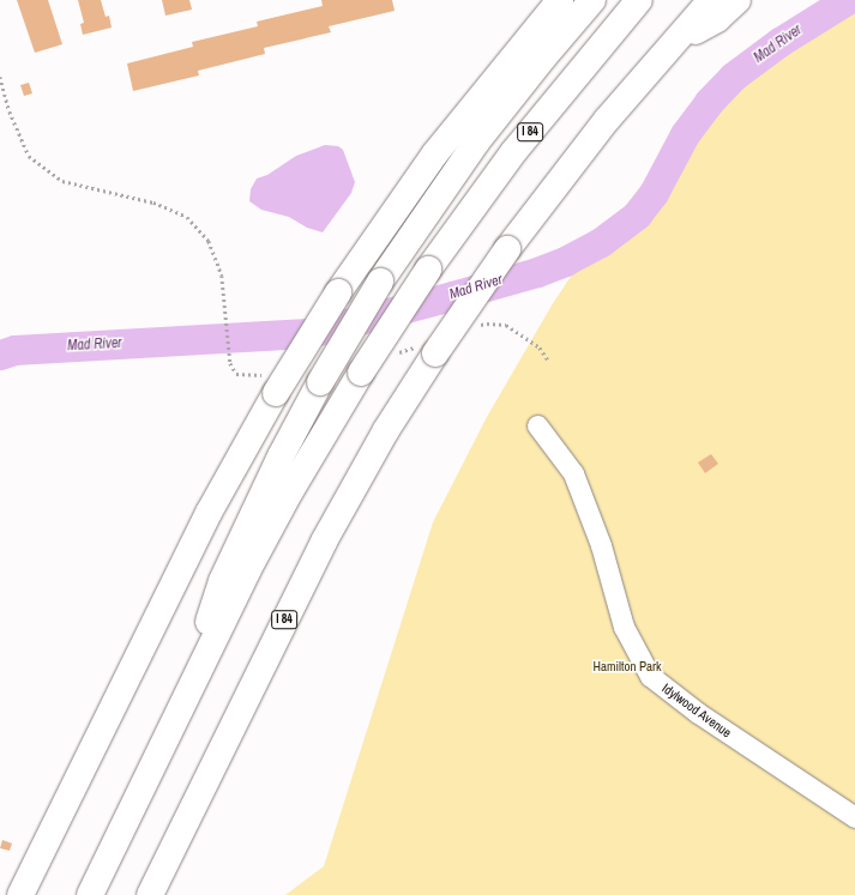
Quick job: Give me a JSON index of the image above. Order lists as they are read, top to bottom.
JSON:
{
  "streets": {
    "highway": ["I 84"],
    "street": ["Idylwood Avenue"]
  },
  "water": ["Mad River"],
  "parks": ["Hamilton Park"]
}
